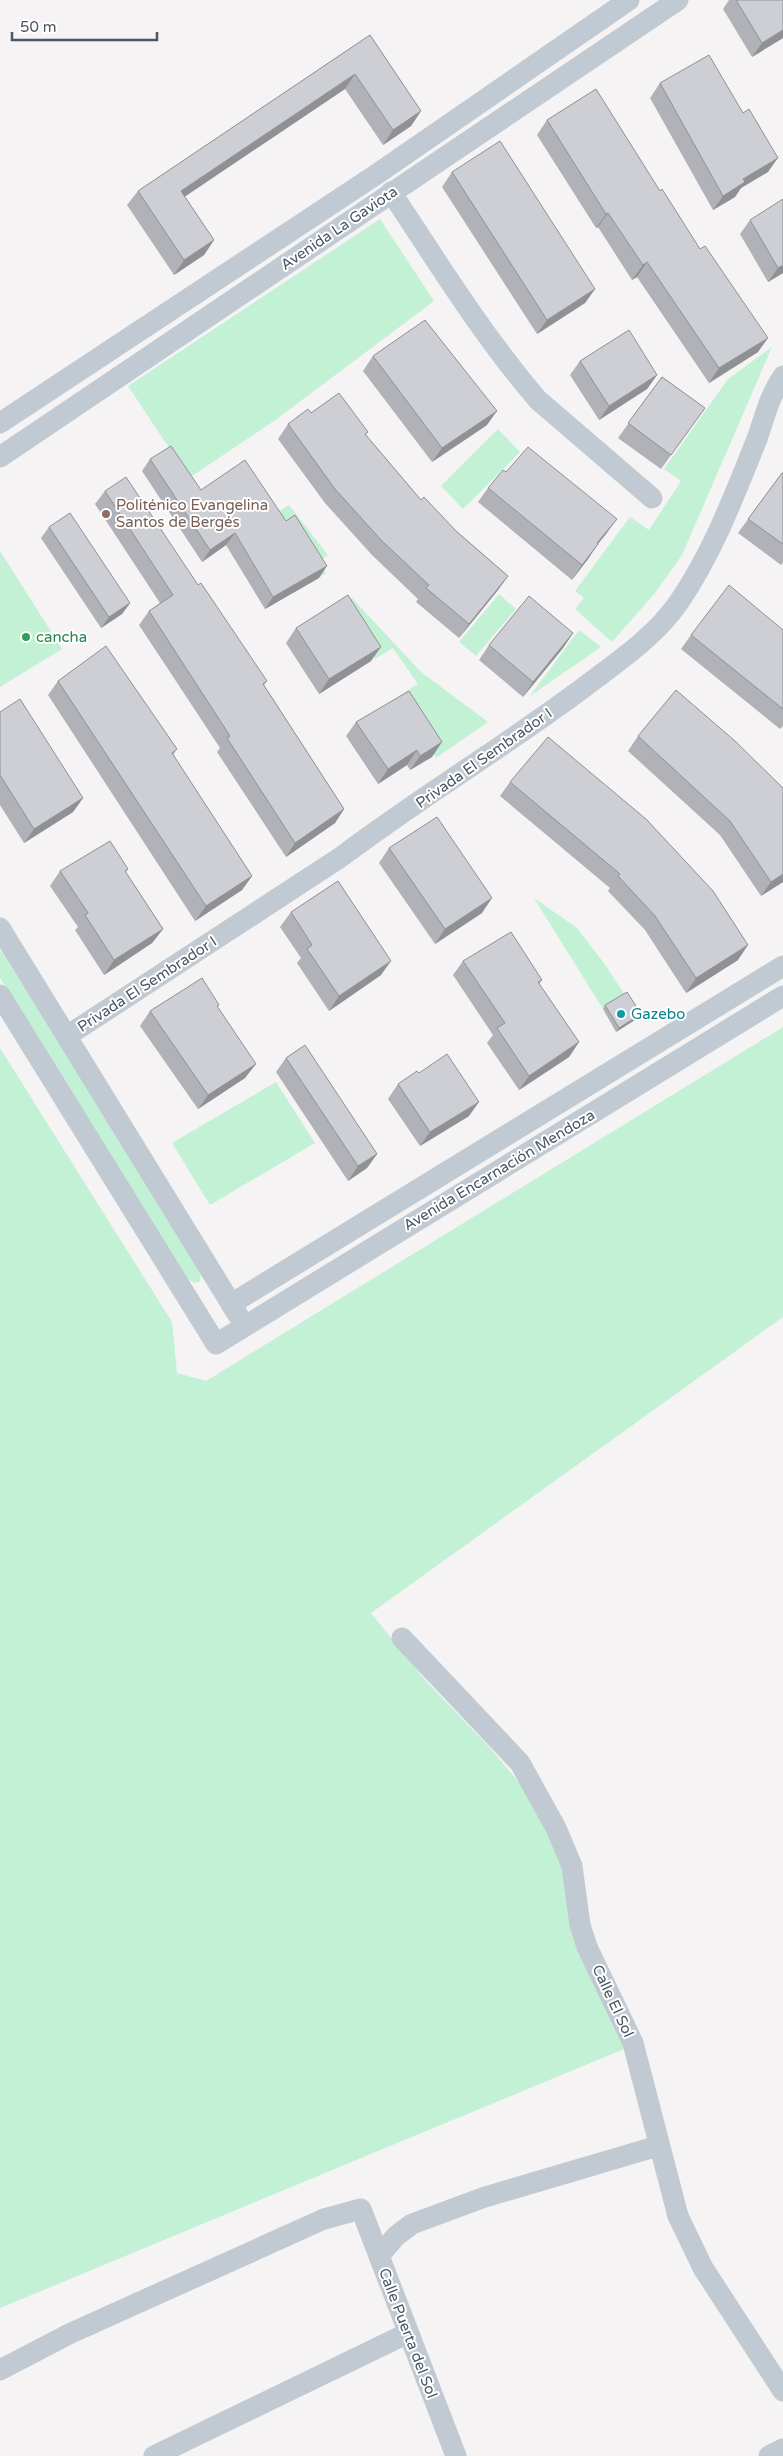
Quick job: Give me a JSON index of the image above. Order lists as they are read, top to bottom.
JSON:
{
  "streets": {
    "street": [
      "Avenida La Gaviota",
      "Privada El Sembrador I",
      "Avenida Encarnación Mendoza",
      "Calle El Sol",
      "Calle Puerta del Sol"
    ]
  },
  "places": ["Politénico Evangelina Santos de Bergés", "cancha", "Gazebo"],
  "scale_bar": "50 m"
}
